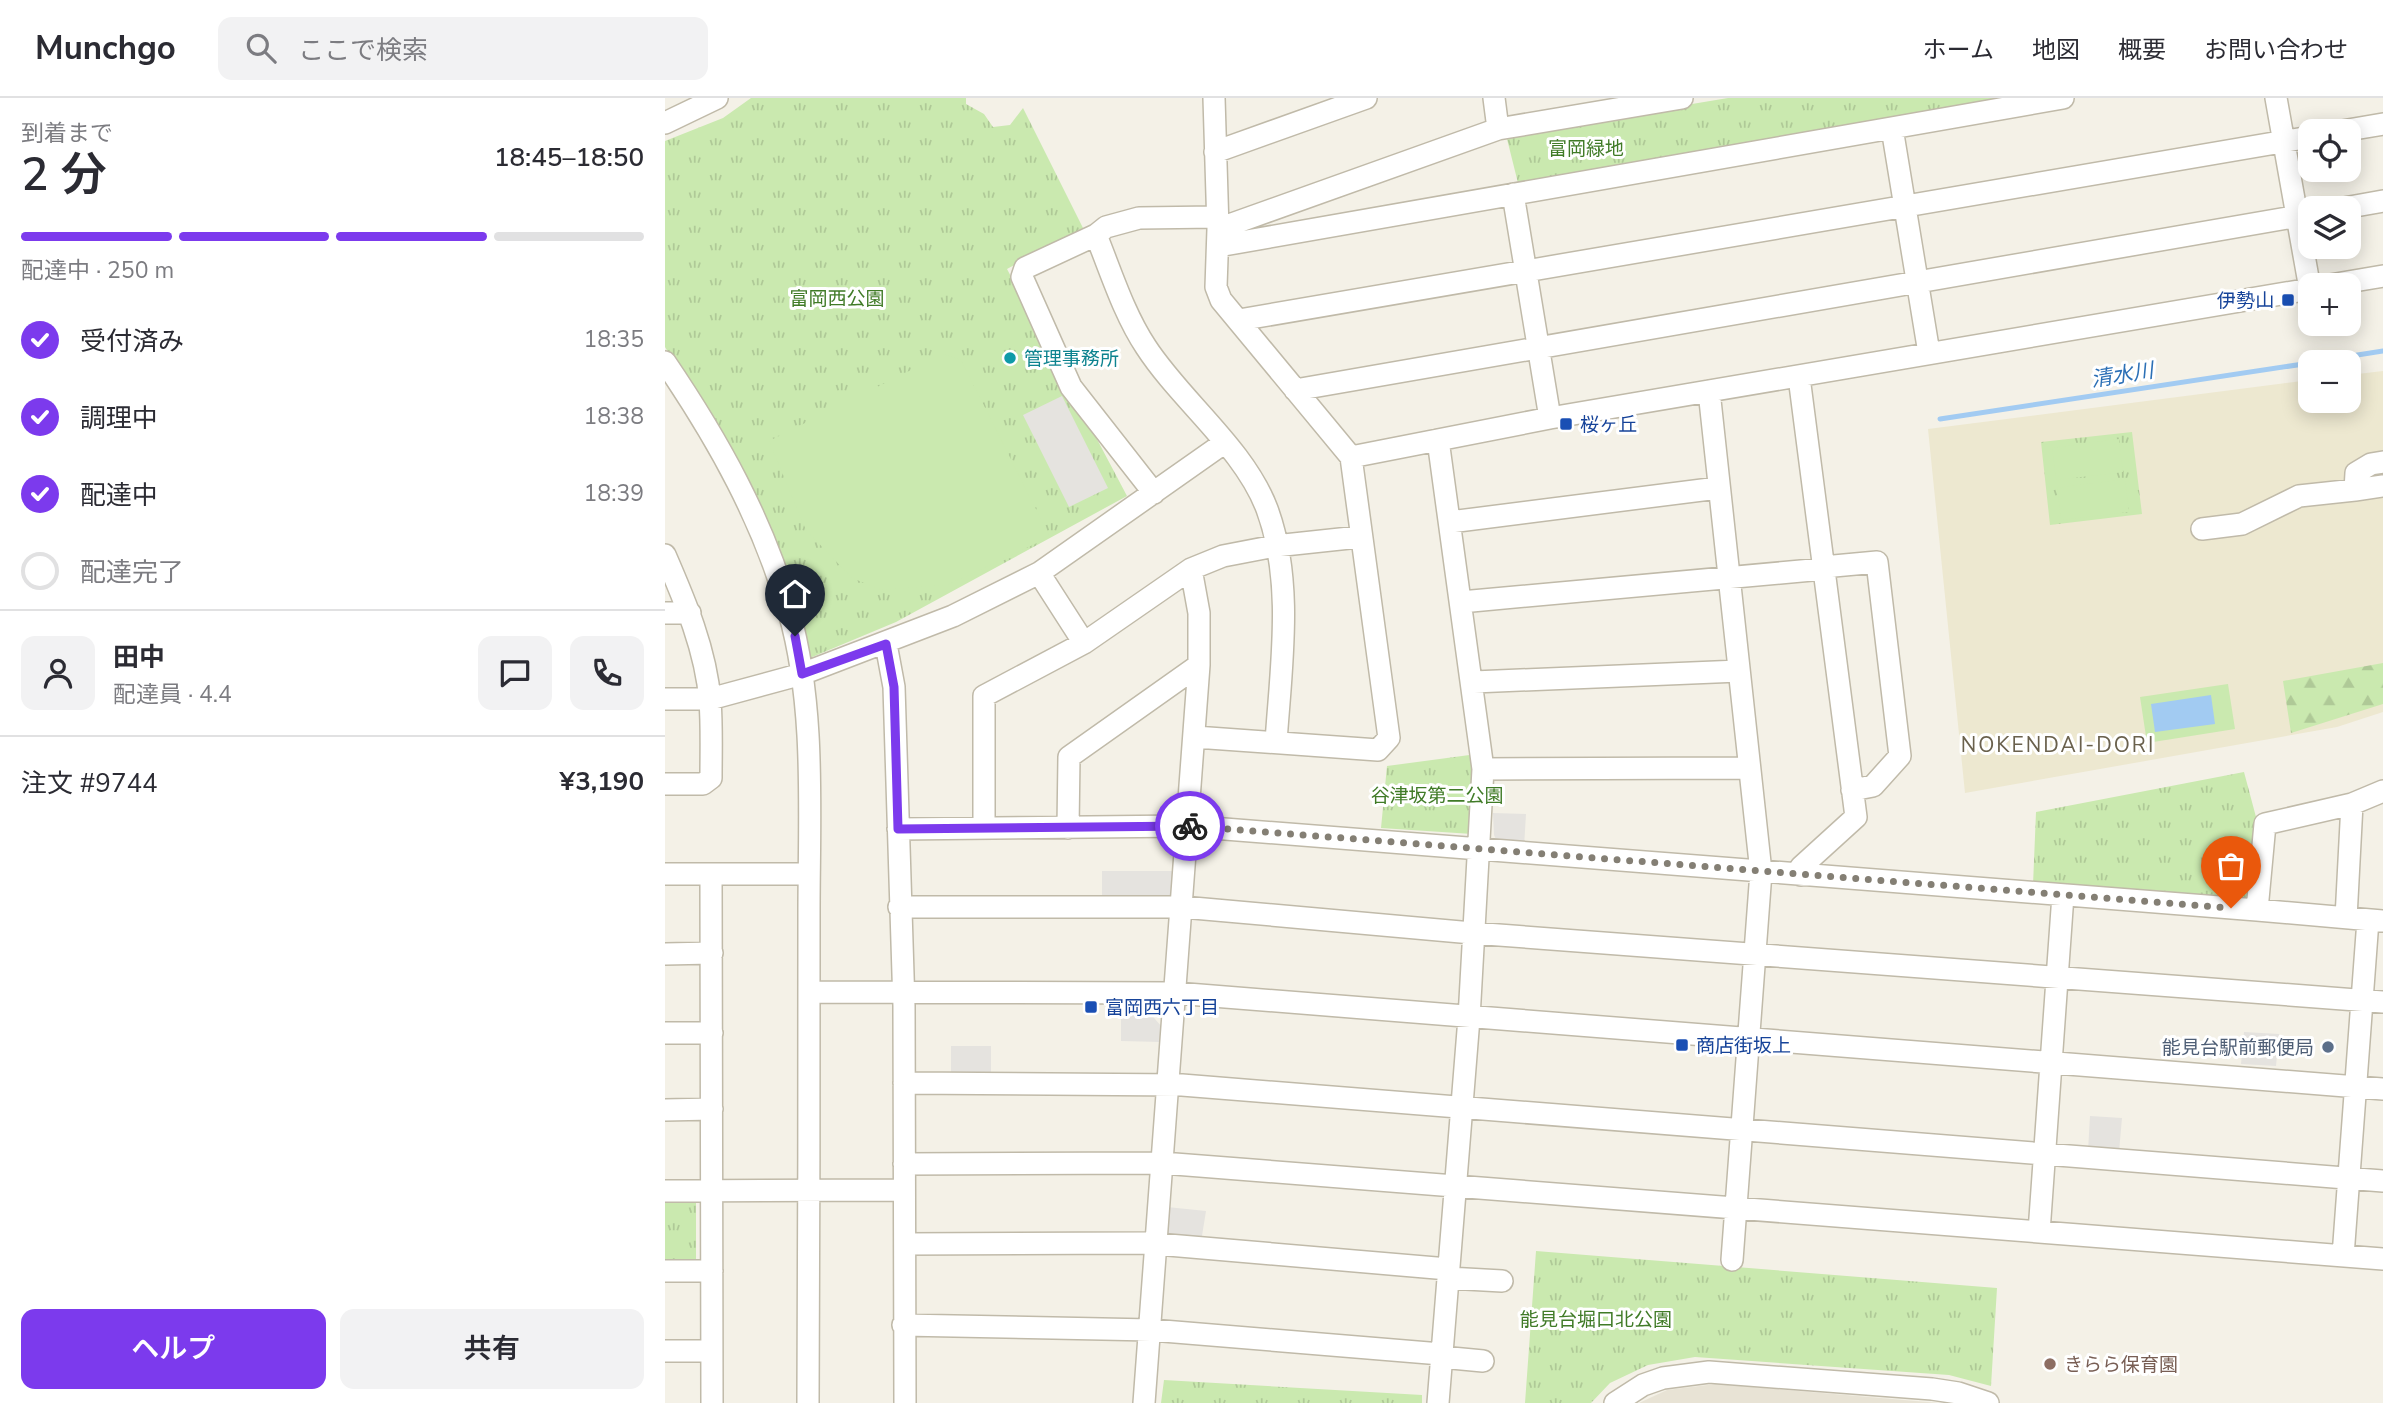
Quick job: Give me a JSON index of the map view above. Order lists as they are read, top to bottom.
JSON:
{
  "districts": ["NOKENDAI-DORI"],
  "water": ["清水川"],
  "parks": [
    "富岡緑地",
    "富岡西公園",
    "谷津坂第二公園",
    "能見台堀口北公園"
  ],
  "places": {
    "transit": [
      "伊勢山",
      "桜ヶ丘",
      "富岡西六丁目",
      "商店街坂上"
    ],
    "other": ["管理事務所", "能見台駅前郵便局", "きらら保育園"]
  },
  "page": {
    "header": "Munchgo",
    "search": "ここで検索",
    "nav": [
      "ホーム",
      "地図",
      "概要",
      "お問い合わせ"
    ],
    "heading": ["2 分", "到着まで", "18:45–18:50"],
    "panel": [
      "田中",
      "配達員 · 4.4",
      "注文 #9744",
      "¥3,190"
    ],
    "map_buttons": ["+", "−"],
    "bar": "配達中 · 250 m",
    "list": [
      ["受付済み", "18:35"],
      ["調理中", "18:38"],
      ["配達中", "18:39"],
      "配達完了"
    ],
    "buttons": ["ヘルプ", "共有"]
  }
}
